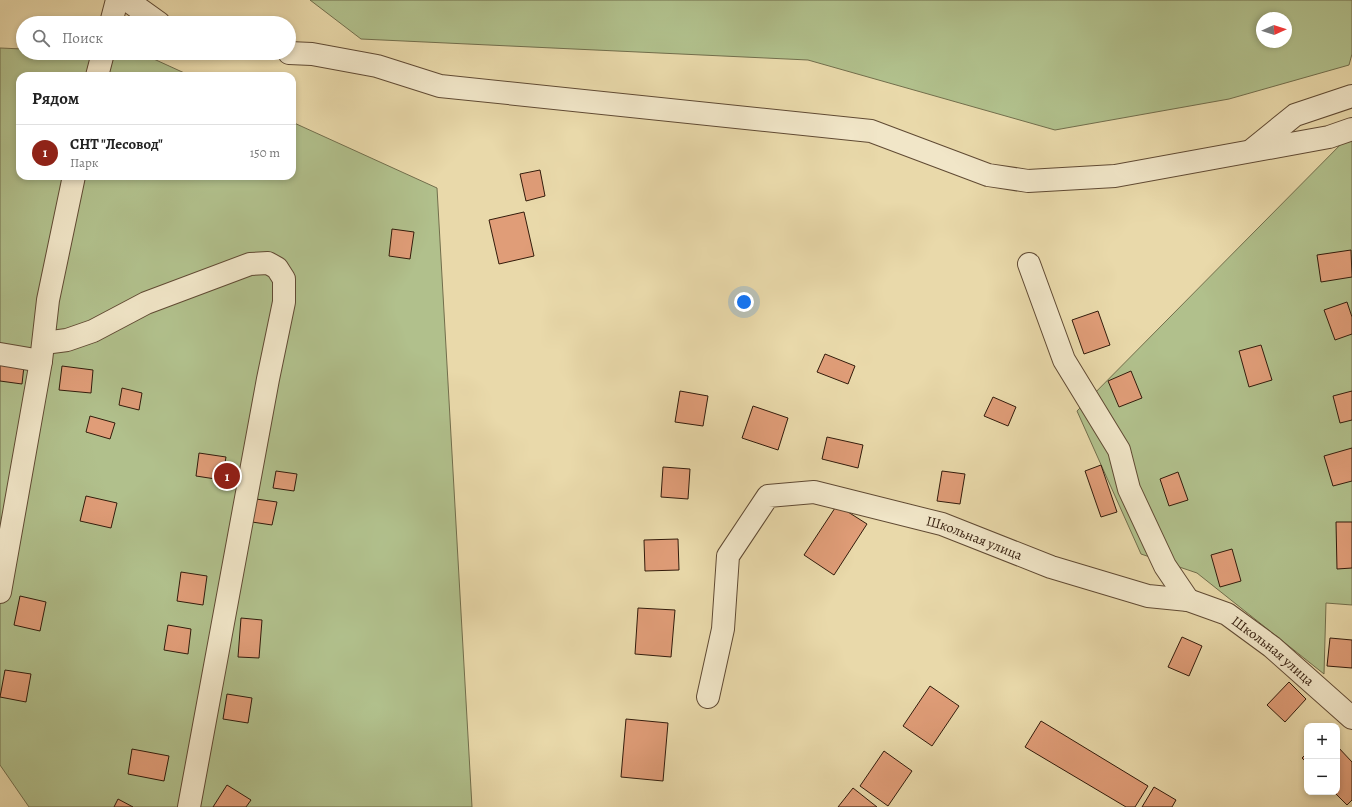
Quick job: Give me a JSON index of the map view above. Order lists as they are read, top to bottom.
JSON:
{
  "streets": {
    "street": ["Школьная улица"]
  },
  "north": "right",
  "page": {
    "search": "Поиск",
    "heading": "Рядом",
    "list": [
      {
        "mark": "1",
        "name": "СНТ \"Лесовод\"",
        "note": "Парк",
        "value": "150 m"
      }
    ],
    "pins": "1",
    "map_buttons": ["+", "−"]
  }
}
